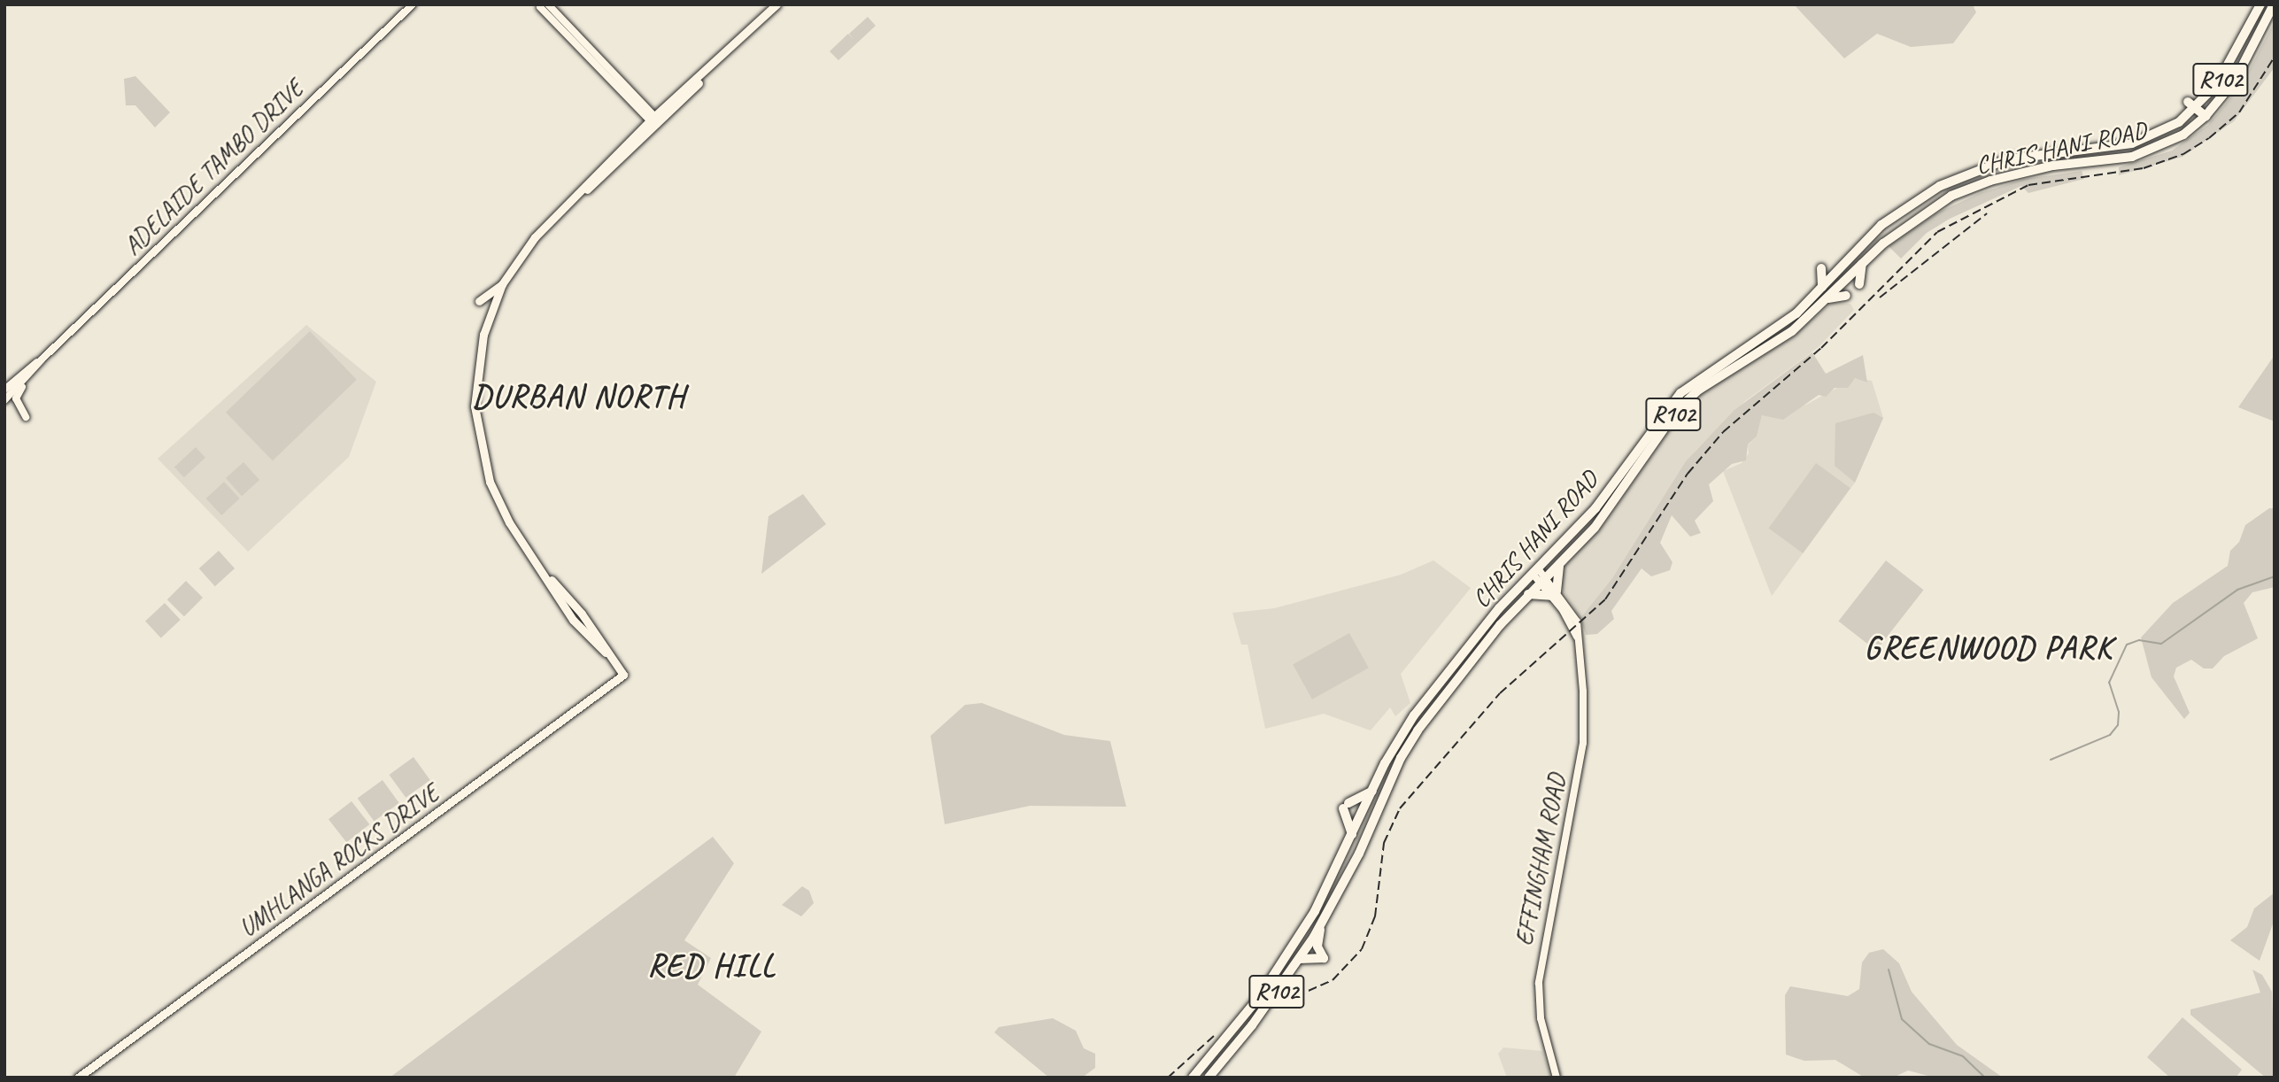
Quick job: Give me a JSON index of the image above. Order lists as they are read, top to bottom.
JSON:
{
  "streets": {
    "main road": ["R102", "CHRIS HANI ROAD", "UMHLANGA ROCKS DRIVE"],
    "street": ["ADELAIDE TAMBO DRIVE", "EFFINGHAM ROAD"]
  },
  "crossings": [
    ["CHRIS HANI ROAD", "EFFINGHAM ROAD"]
  ],
  "districts": ["DURBAN NORTH", "GREENWOOD PARK", "RED HILL"]
}
